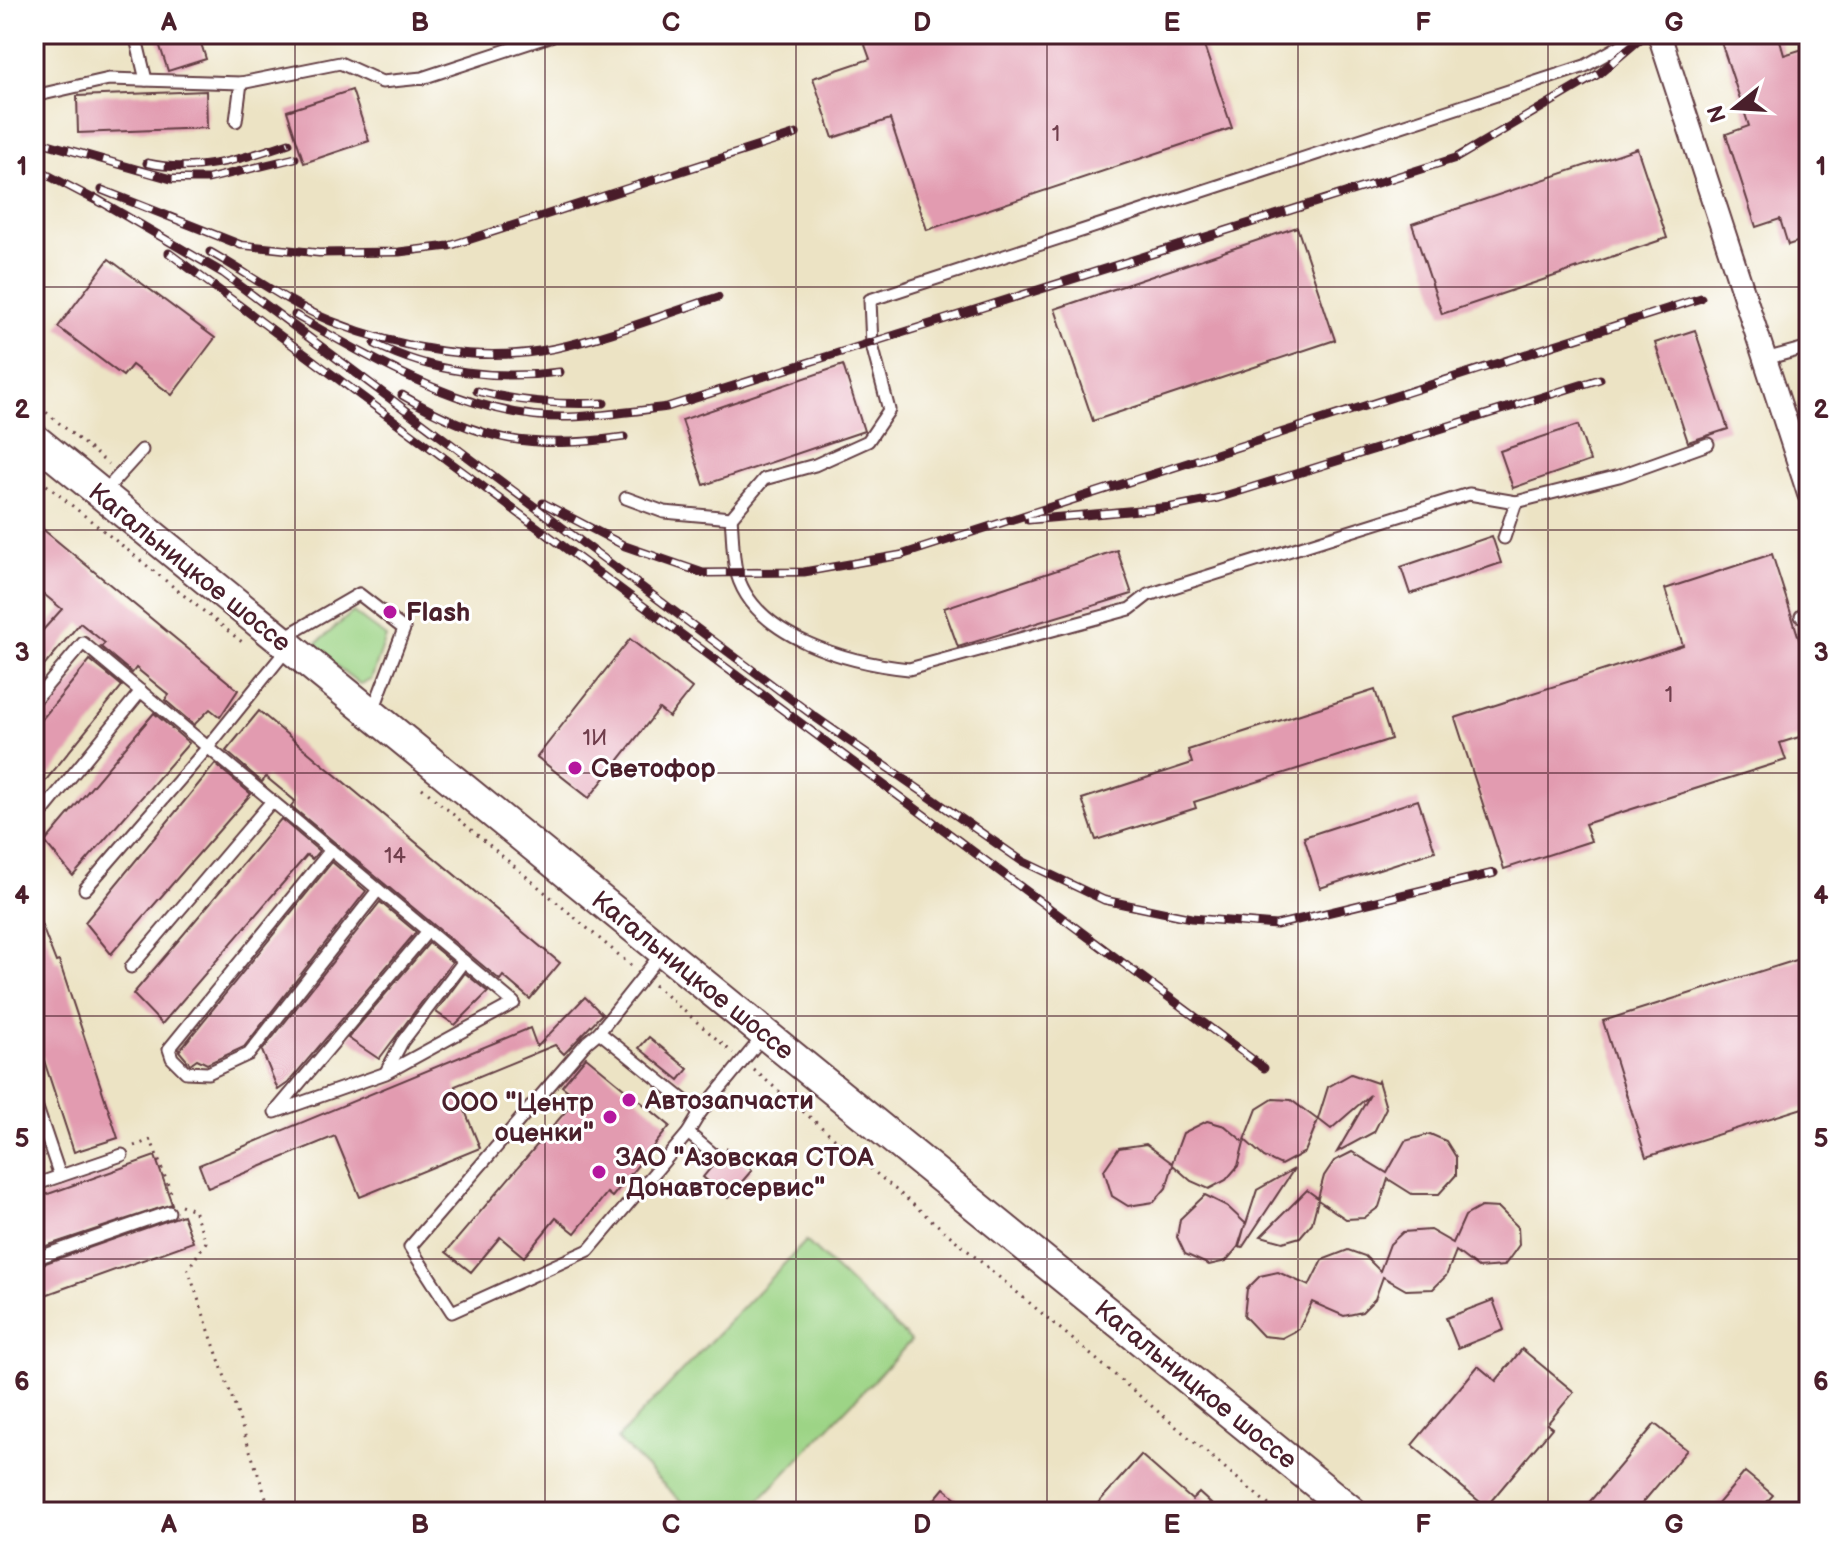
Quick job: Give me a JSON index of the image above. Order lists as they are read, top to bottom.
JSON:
{
  "streets": {
    "main road": ["Кагальницкое шоссе"]
  },
  "places": [
    "Flash",
    "Светофор",
    "Автозапчасти",
    "ООО \"Центр оценки\"",
    "ЗАО \"Азовская СТОА \"Донавтосервис\""
  ],
  "house_numbers": [
    "1",
    "1",
    "1И",
    "14"
  ],
  "north": "left",
  "grid": {
    "columns": [
      "A",
      "B",
      "C",
      "D",
      "E",
      "F",
      "G"
    ],
    "rows": [
      "1",
      "2",
      "3",
      "4",
      "5",
      "6"
    ]
  }
}
